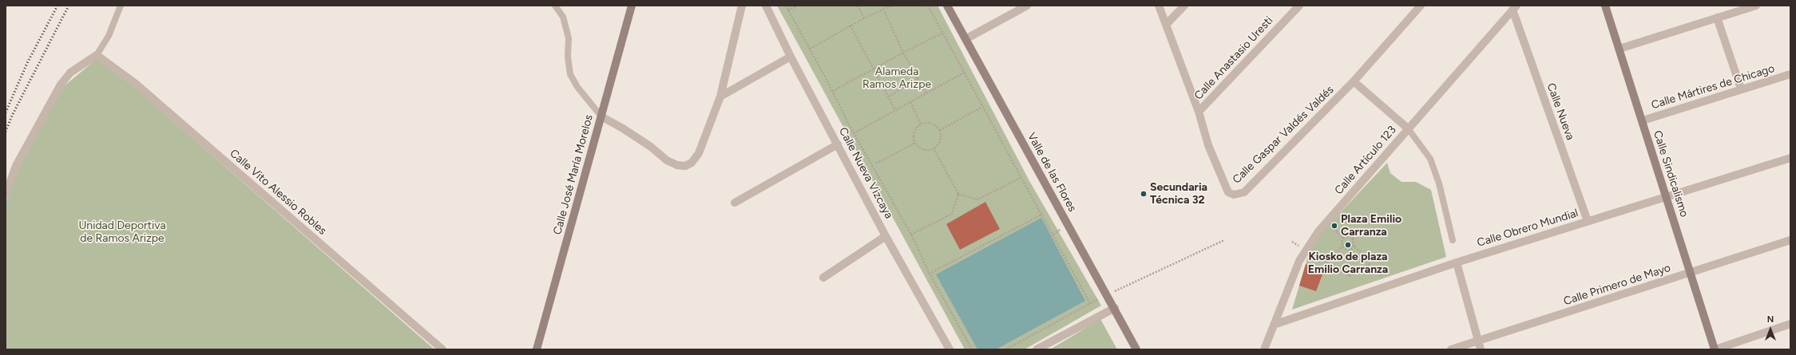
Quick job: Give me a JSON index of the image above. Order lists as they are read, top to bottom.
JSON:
{
  "streets": {
    "street": [
      "Calle Anastasio Uresti",
      "Calle Mártires de Chicago",
      "Calle Nueva",
      "Calle Gaspar Valdés Valdés",
      "Calle Artículo 123",
      "Valle de las Flores",
      "Calle Nueva Vizcaya",
      "Calle Sindicalismo",
      "Calle José María Morelos",
      "Calle Vito Alessio Robles",
      "Calle Obrero Mundial",
      "Calle Primero de Mayo"
    ]
  },
  "crossings": [
    ["Calle Anastasio Uresti", "Calle Gaspar Valdés Valdés"],
    ["Calle Mártires de Chicago", "Calle Sindicalismo"],
    ["Calle Nueva", "Calle Artículo 123"],
    ["Calle Nueva", "Calle Obrero Mundial"],
    ["Calle Artículo 123", "Calle Obrero Mundial"],
    ["Calle Sindicalismo", "Calle Obrero Mundial"],
    ["Calle Sindicalismo", "Calle Primero de Mayo"]
  ],
  "parks": ["Alameda Ramos Arizpe", "Unidad Deportiva de Ramos Arizpe"],
  "places": ["Secundaria Técnica 32", "Plaza Emilio Carranza", "Kiosko de plaza Emilio Carranza"],
  "north": "top"
}
